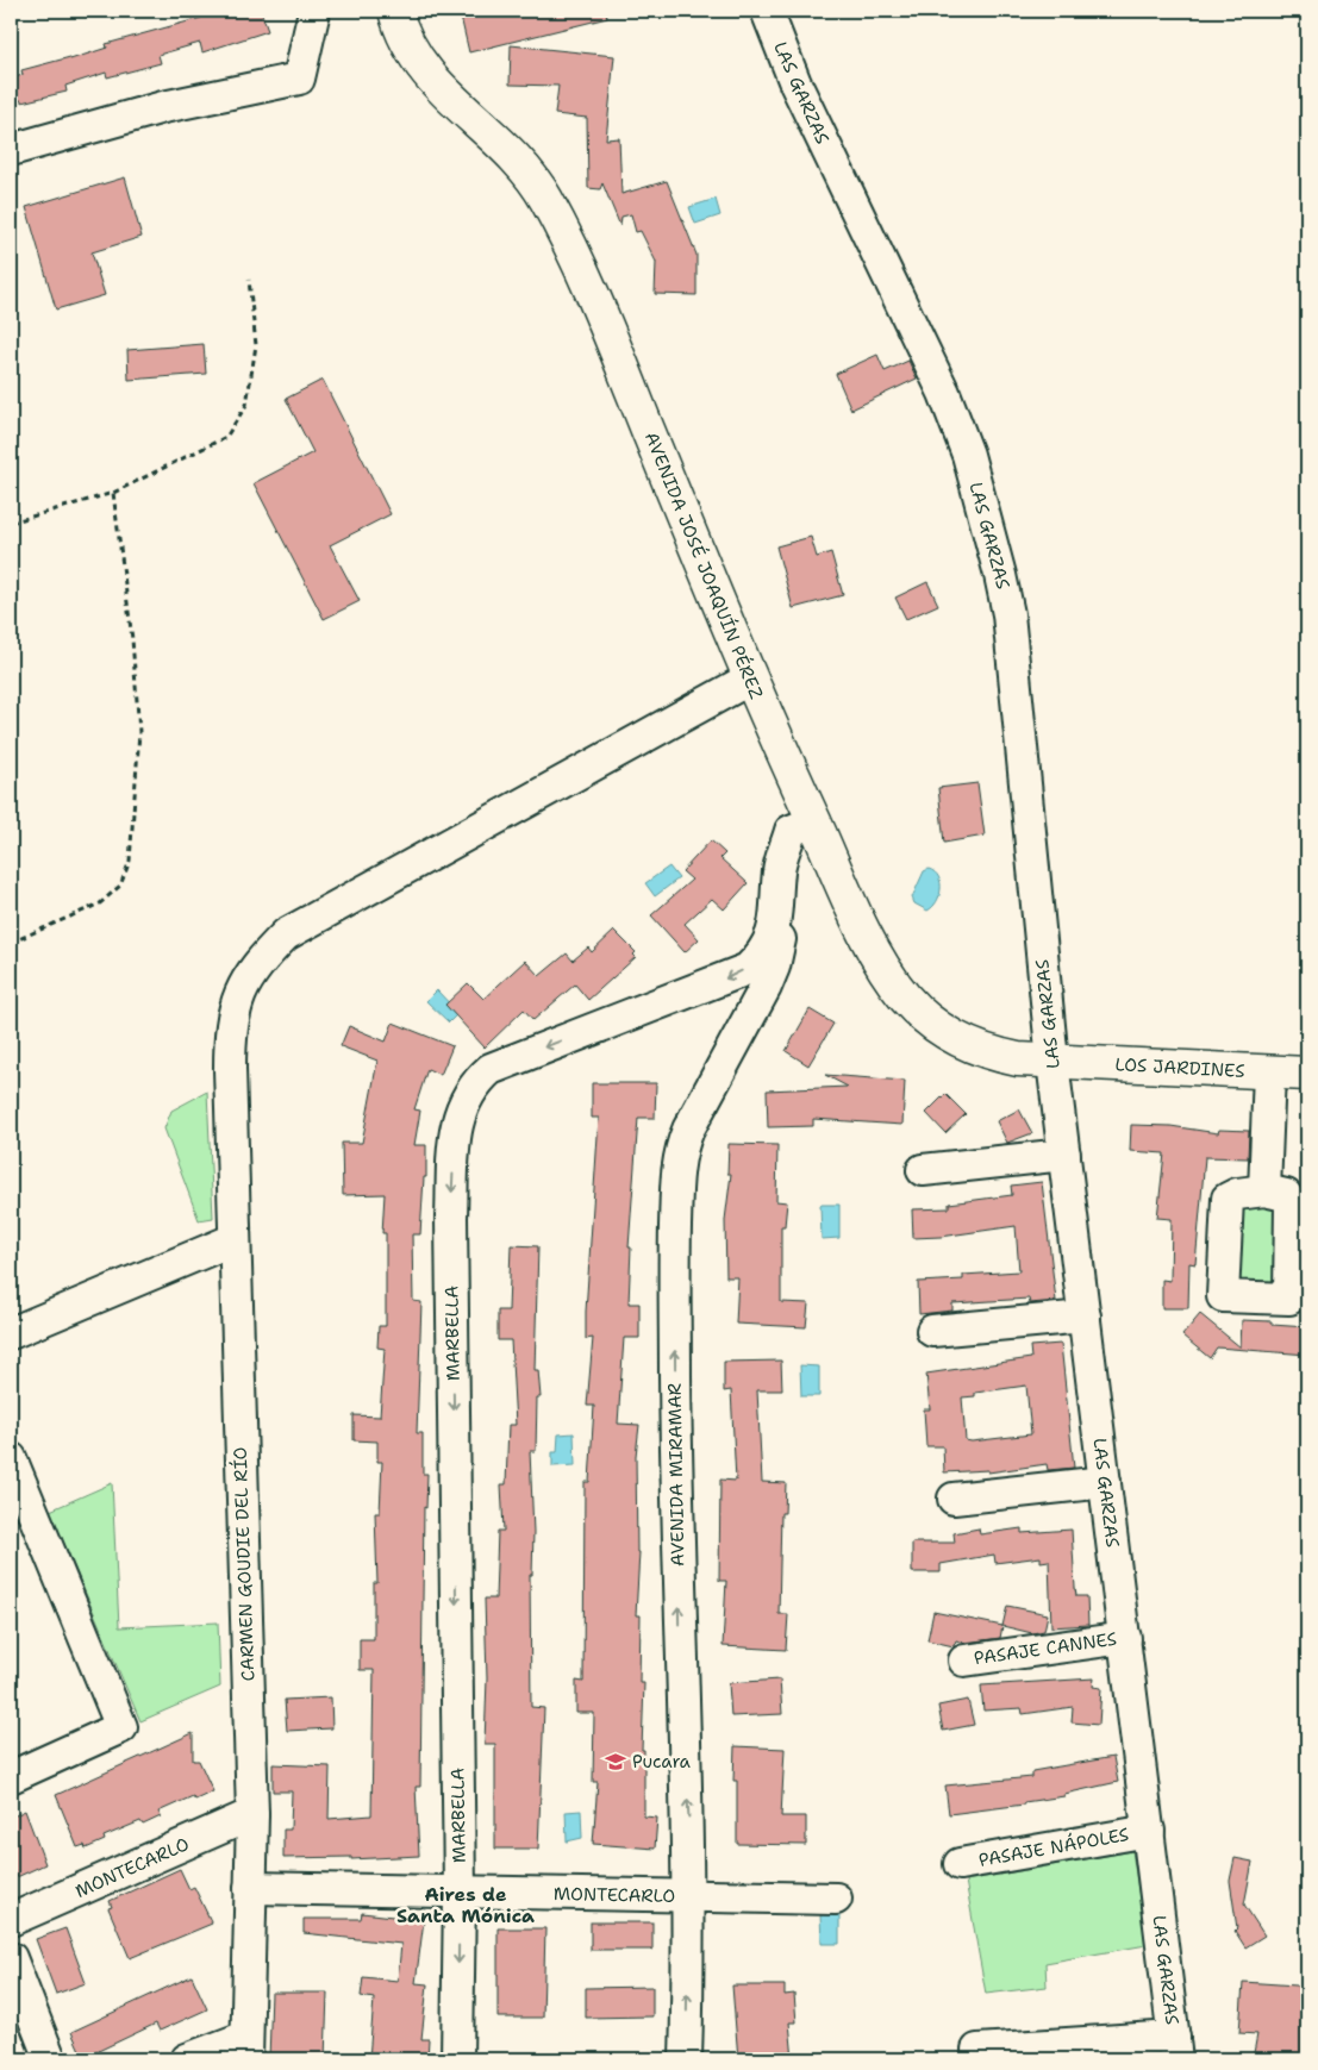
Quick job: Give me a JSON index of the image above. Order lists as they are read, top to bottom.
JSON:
{
  "streets": {
    "main road": ["AVENIDA JOSÉ JOAQUÍN PÉREZ", "LOS JARDINES"],
    "street": [
      "LAS GARZAS",
      "MARBELLA",
      "AVENIDA MIRAMAR",
      "CARMEN GOUDIE DEL RÍO",
      "PASAJE CANNES",
      "PASAJE NÁPOLES",
      "MONTECARLO"
    ]
  },
  "crossings": [
    ["LAS GARZAS", "AVENIDA JOSÉ JOAQUÍN PÉREZ"],
    ["LAS GARZAS", "LOS JARDINES"],
    ["LAS GARZAS", "PASAJE CANNES"],
    ["LAS GARZAS", "PASAJE NÁPOLES"],
    ["AVENIDA JOSÉ JOAQUÍN PÉREZ", "LOS JARDINES"],
    ["AVENIDA JOSÉ JOAQUÍN PÉREZ", "MARBELLA"],
    ["AVENIDA JOSÉ JOAQUÍN PÉREZ", "CARMEN GOUDIE DEL RÍO"],
    ["MARBELLA", "AVENIDA MIRAMAR"],
    ["MARBELLA", "MONTECARLO"],
    ["AVENIDA MIRAMAR", "MONTECARLO"],
    ["CARMEN GOUDIE DEL RÍO", "MONTECARLO"]
  ],
  "one_way": ["MARBELLA", "AVENIDA MIRAMAR"],
  "districts": ["Aires de Santa Mónica"],
  "places": {
    "school or university": ["Pucara"]
  }
}
